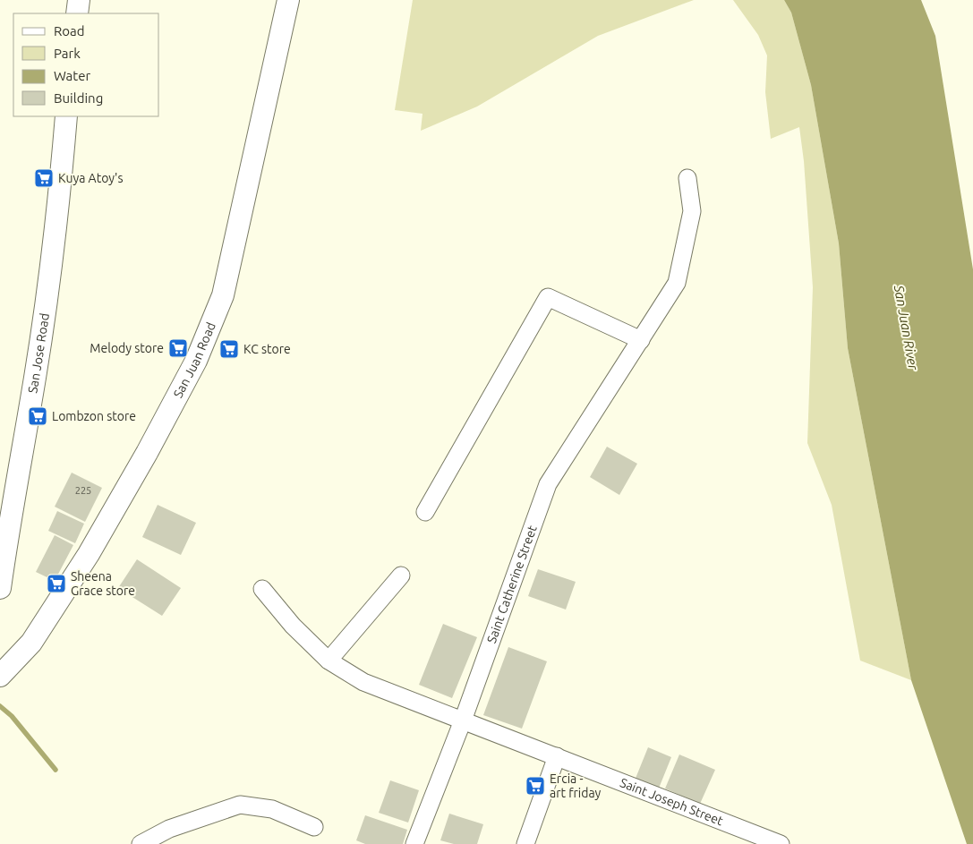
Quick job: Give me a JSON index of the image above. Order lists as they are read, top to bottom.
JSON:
{
  "streets": {
    "street": [
      "San Jose Road",
      "San Juan Road",
      "Saint Catherine Street",
      "Saint Joseph Street"
    ]
  },
  "crossings": [
    ["Saint Catherine Street", "Saint Joseph Street"]
  ],
  "water": ["San Juan River"],
  "places": {
    "supermarket": [
      "Kuya Atoy's",
      "Melody store",
      "KC store",
      "Lombzon store",
      "Sheena Grace store",
      "Ercia - art friday"
    ]
  },
  "house_numbers": ["225"],
  "legend": [
    "Road",
    "Park",
    "Water",
    "Building"
  ]
}
